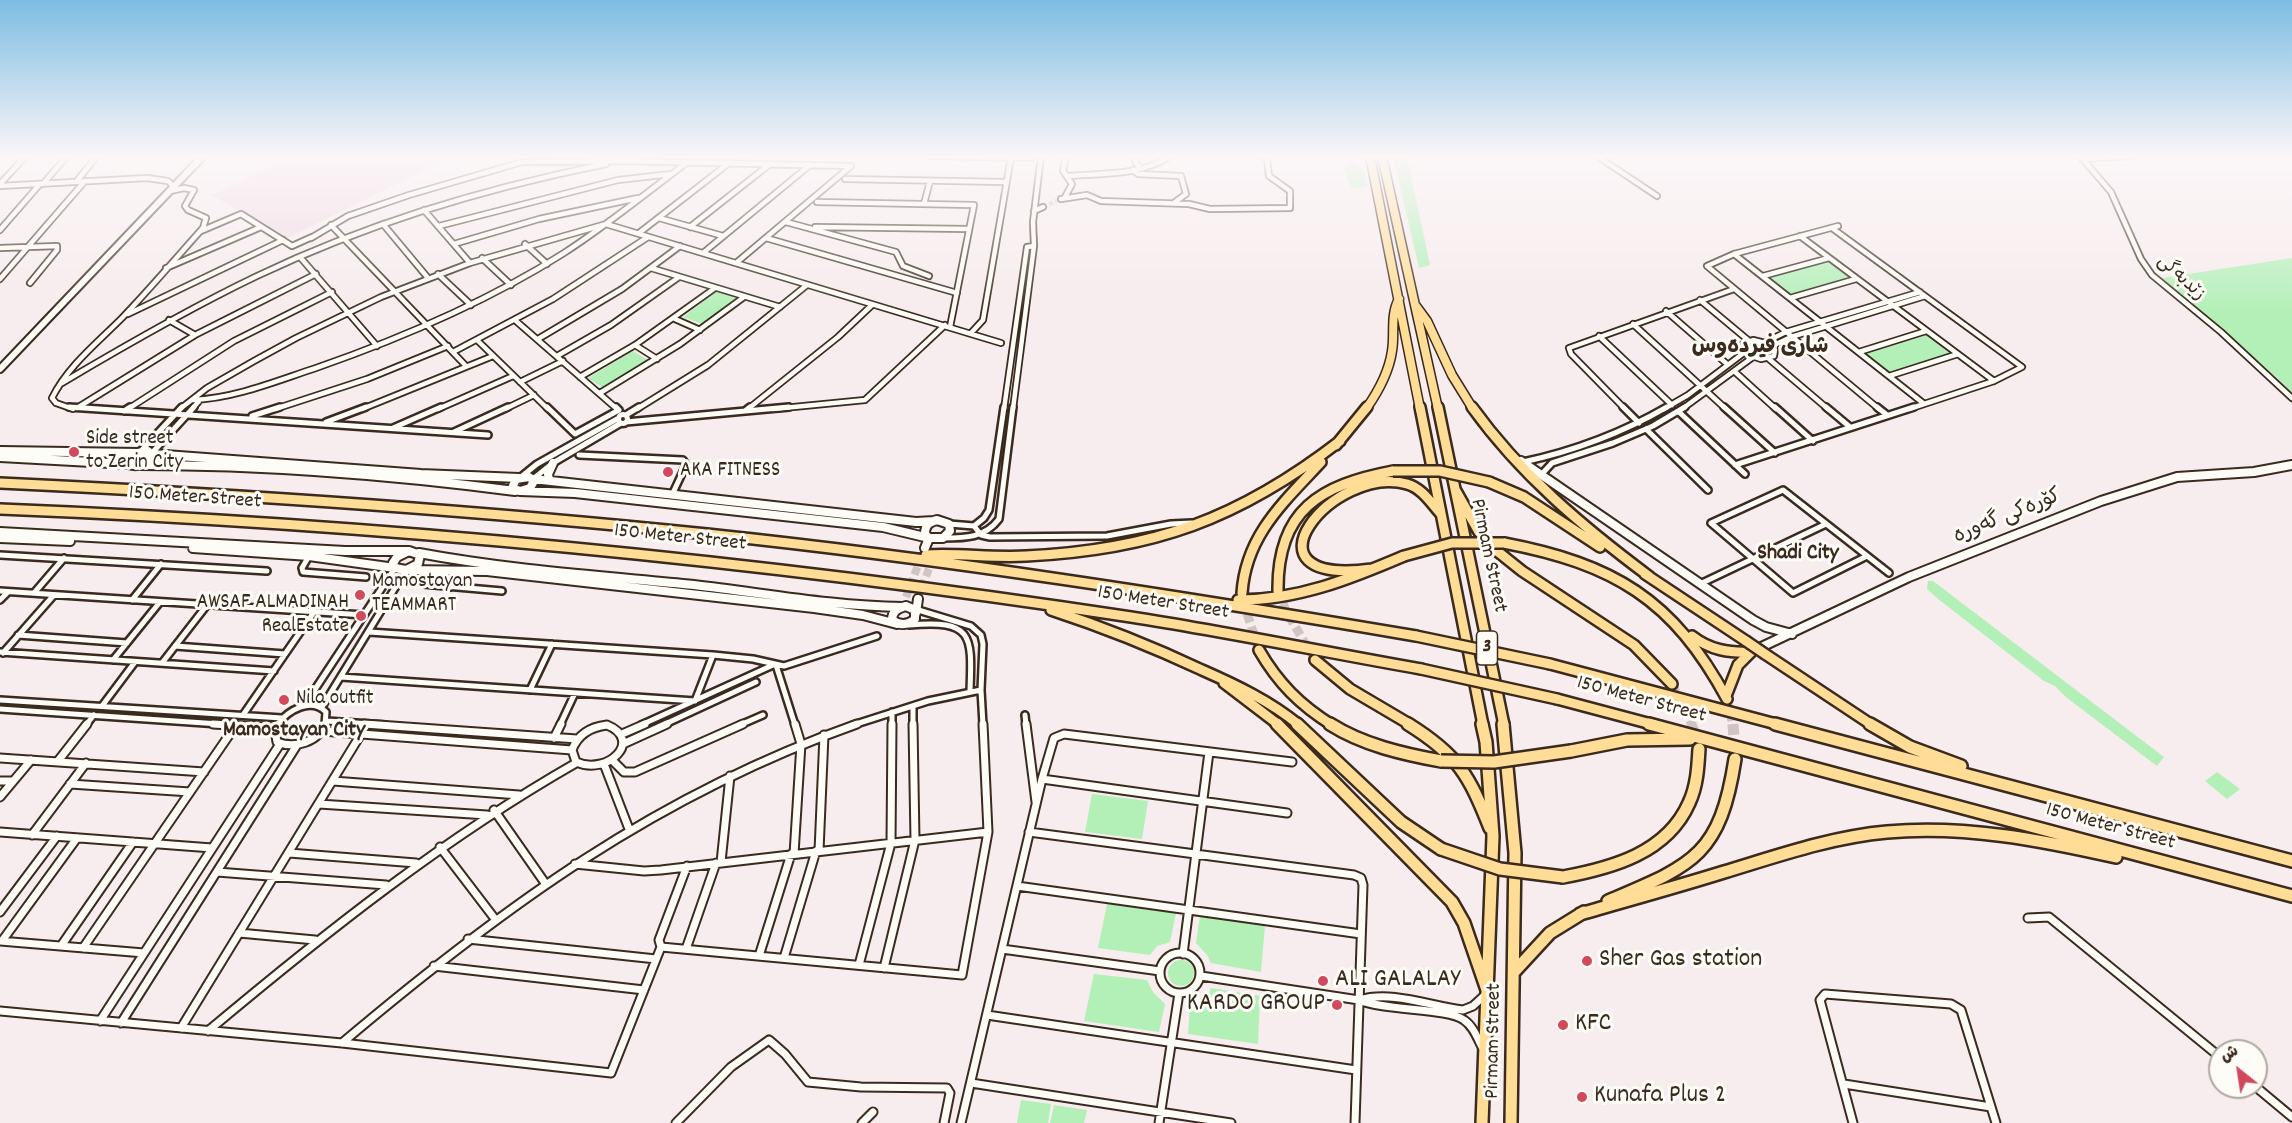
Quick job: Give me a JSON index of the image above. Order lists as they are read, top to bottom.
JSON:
{
  "streets": {
    "highway": ["150 Meter Street", "Pirmam Street", "3"],
    "street": ["زێدبەگی", "کۆرەکی گەورە"]
  },
  "districts": ["شاری فیردەوس", "Shadi City", "Mamostayan City"],
  "places": [
    "Side street to Zerin City",
    "AKA FITNESS",
    "Mamostayan TEAMMART",
    "AWSAF ALMADINAH RealEstate",
    "Nila outfit",
    "Sher Gas station",
    "ALI GALALAY",
    "KARDO GROUP",
    "KFC",
    "Kunafa Plus 2"
  ],
  "north": "top left"
}
